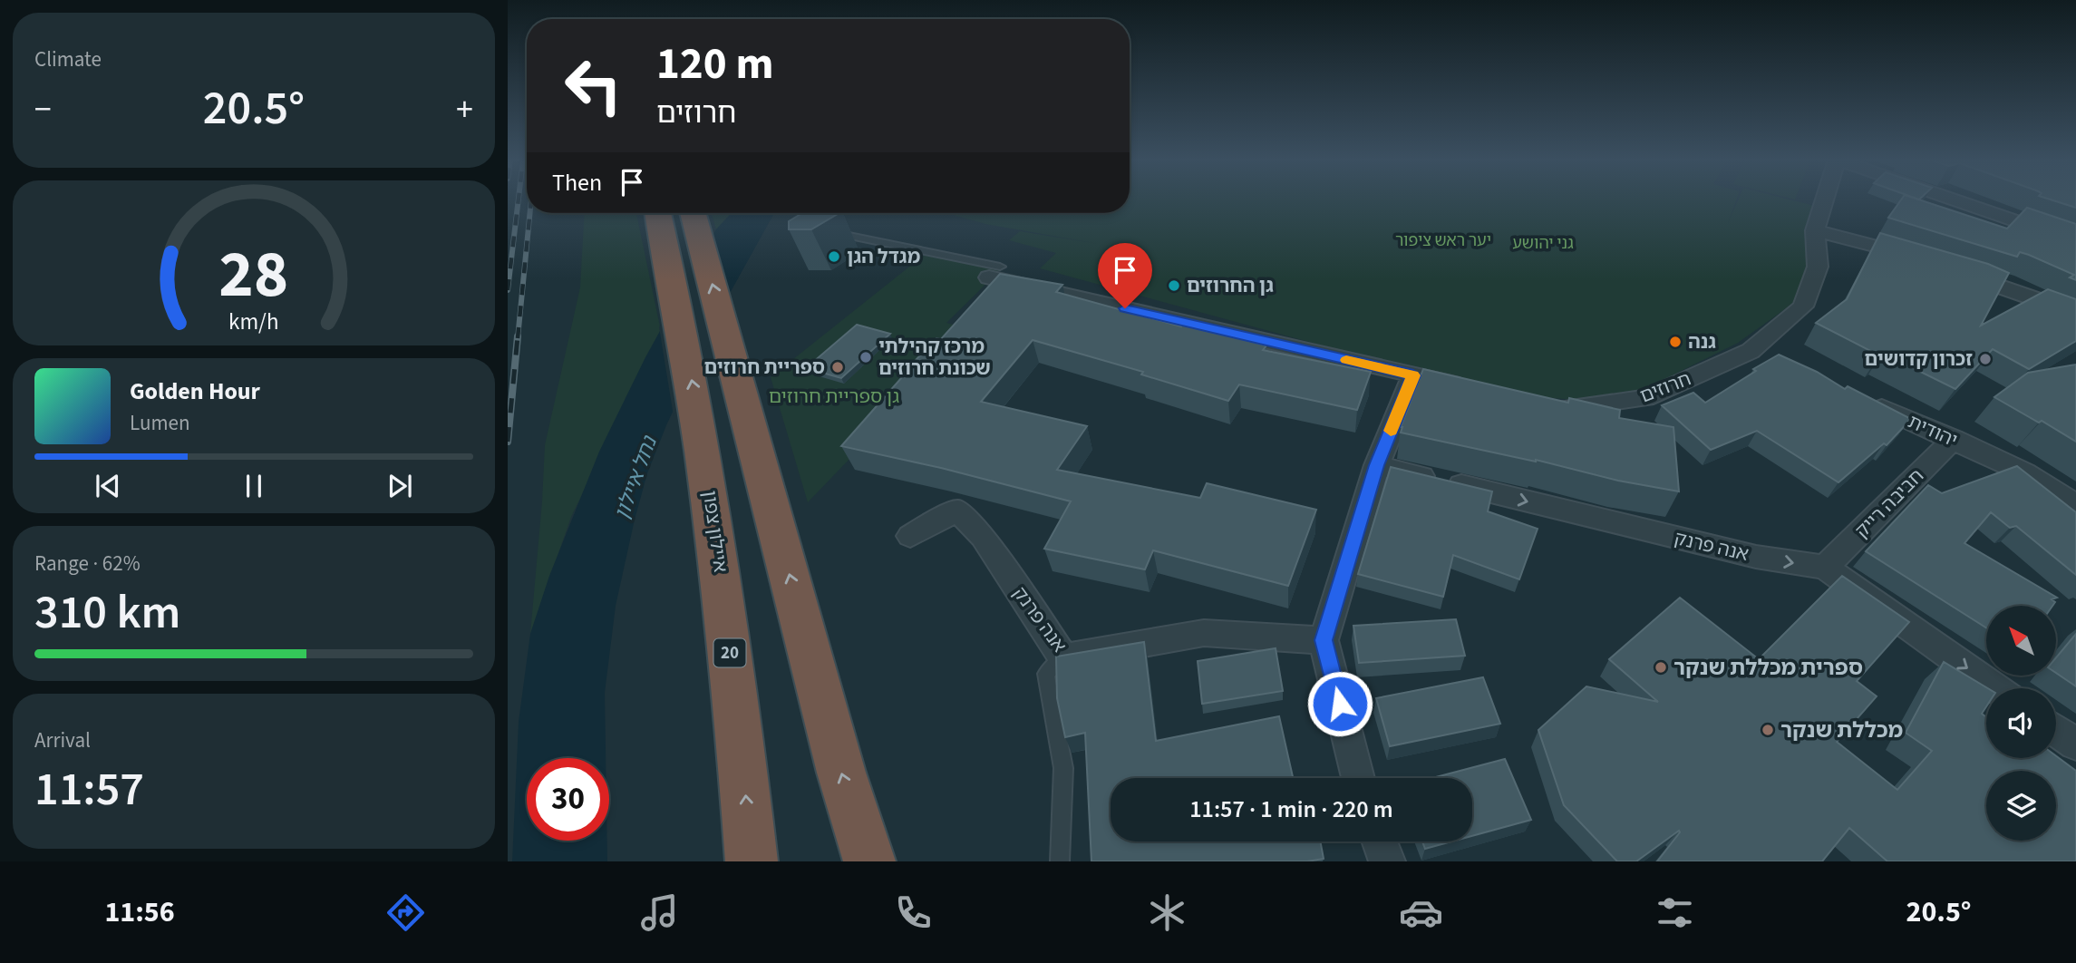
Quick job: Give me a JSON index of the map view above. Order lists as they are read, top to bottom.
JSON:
{
  "streets": {
    "highway": ["איילון צפון", "20"],
    "street": [
      "חרוזים",
      "יהודית",
      "חביבה רייק",
      "אנה פרנק"
    ]
  },
  "crossings": [
    ["יהודית", "חביבה רייק"],
    ["חביבה רייק", "אנה פרנק"]
  ],
  "one_way": ["אנה פרנק"],
  "water": ["נחל איילון"],
  "parks": ["יער ראש ציפור", "גני יהושע", "גן ספריית חרוזים"],
  "places": [
    "מגדל הגן",
    "גן החרוזים",
    "גנה",
    "מרכז קהילתי שכונת חרוזים",
    "זכרון קדושים",
    "ספריית חרוזים",
    "ספרית מכללת שנקר",
    "מכללת שנקר"
  ],
  "north": "top left",
  "page": {
    "tile": [
      "Climate",
      ["Range · 62%", "310 km"],
      ["Arrival", "11:57"]
    ],
    "turn": ["120 m", "חרוזים"],
    "heat": ["−", "20.5°", "+"],
    "then": "Then",
    "song": ["Golden Hour", "Lumen"],
    "limit": "30",
    "trip": "11:57 · 1 min · 220 m",
    "tabs": ["11:56", "20.5°"],
    "gauge": ["28", "km/h"]
  }
}
